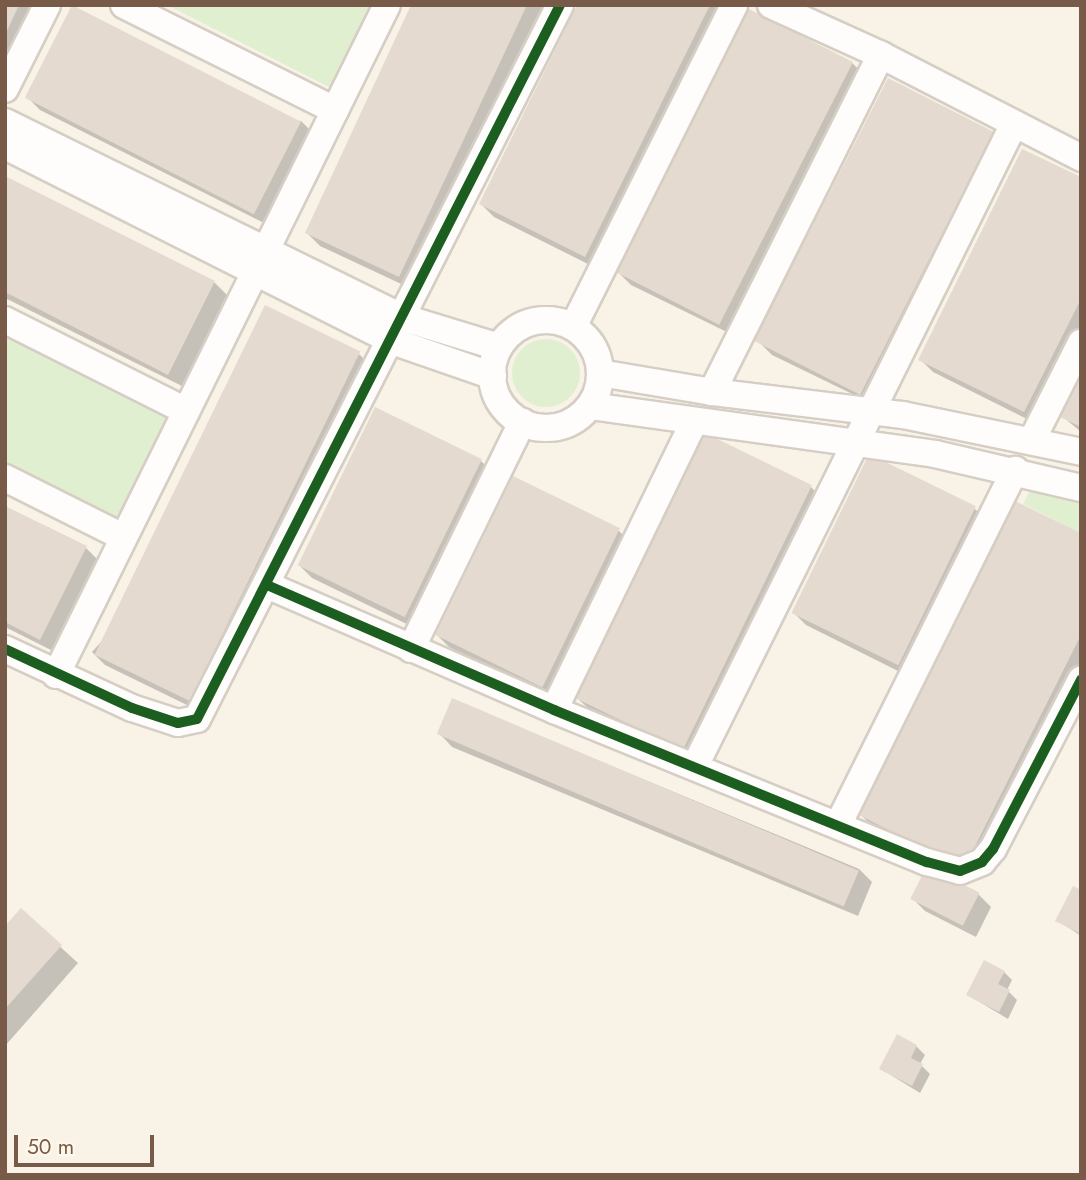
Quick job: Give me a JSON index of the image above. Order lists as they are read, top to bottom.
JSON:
{
  "scale_bar": "50 m"
}
